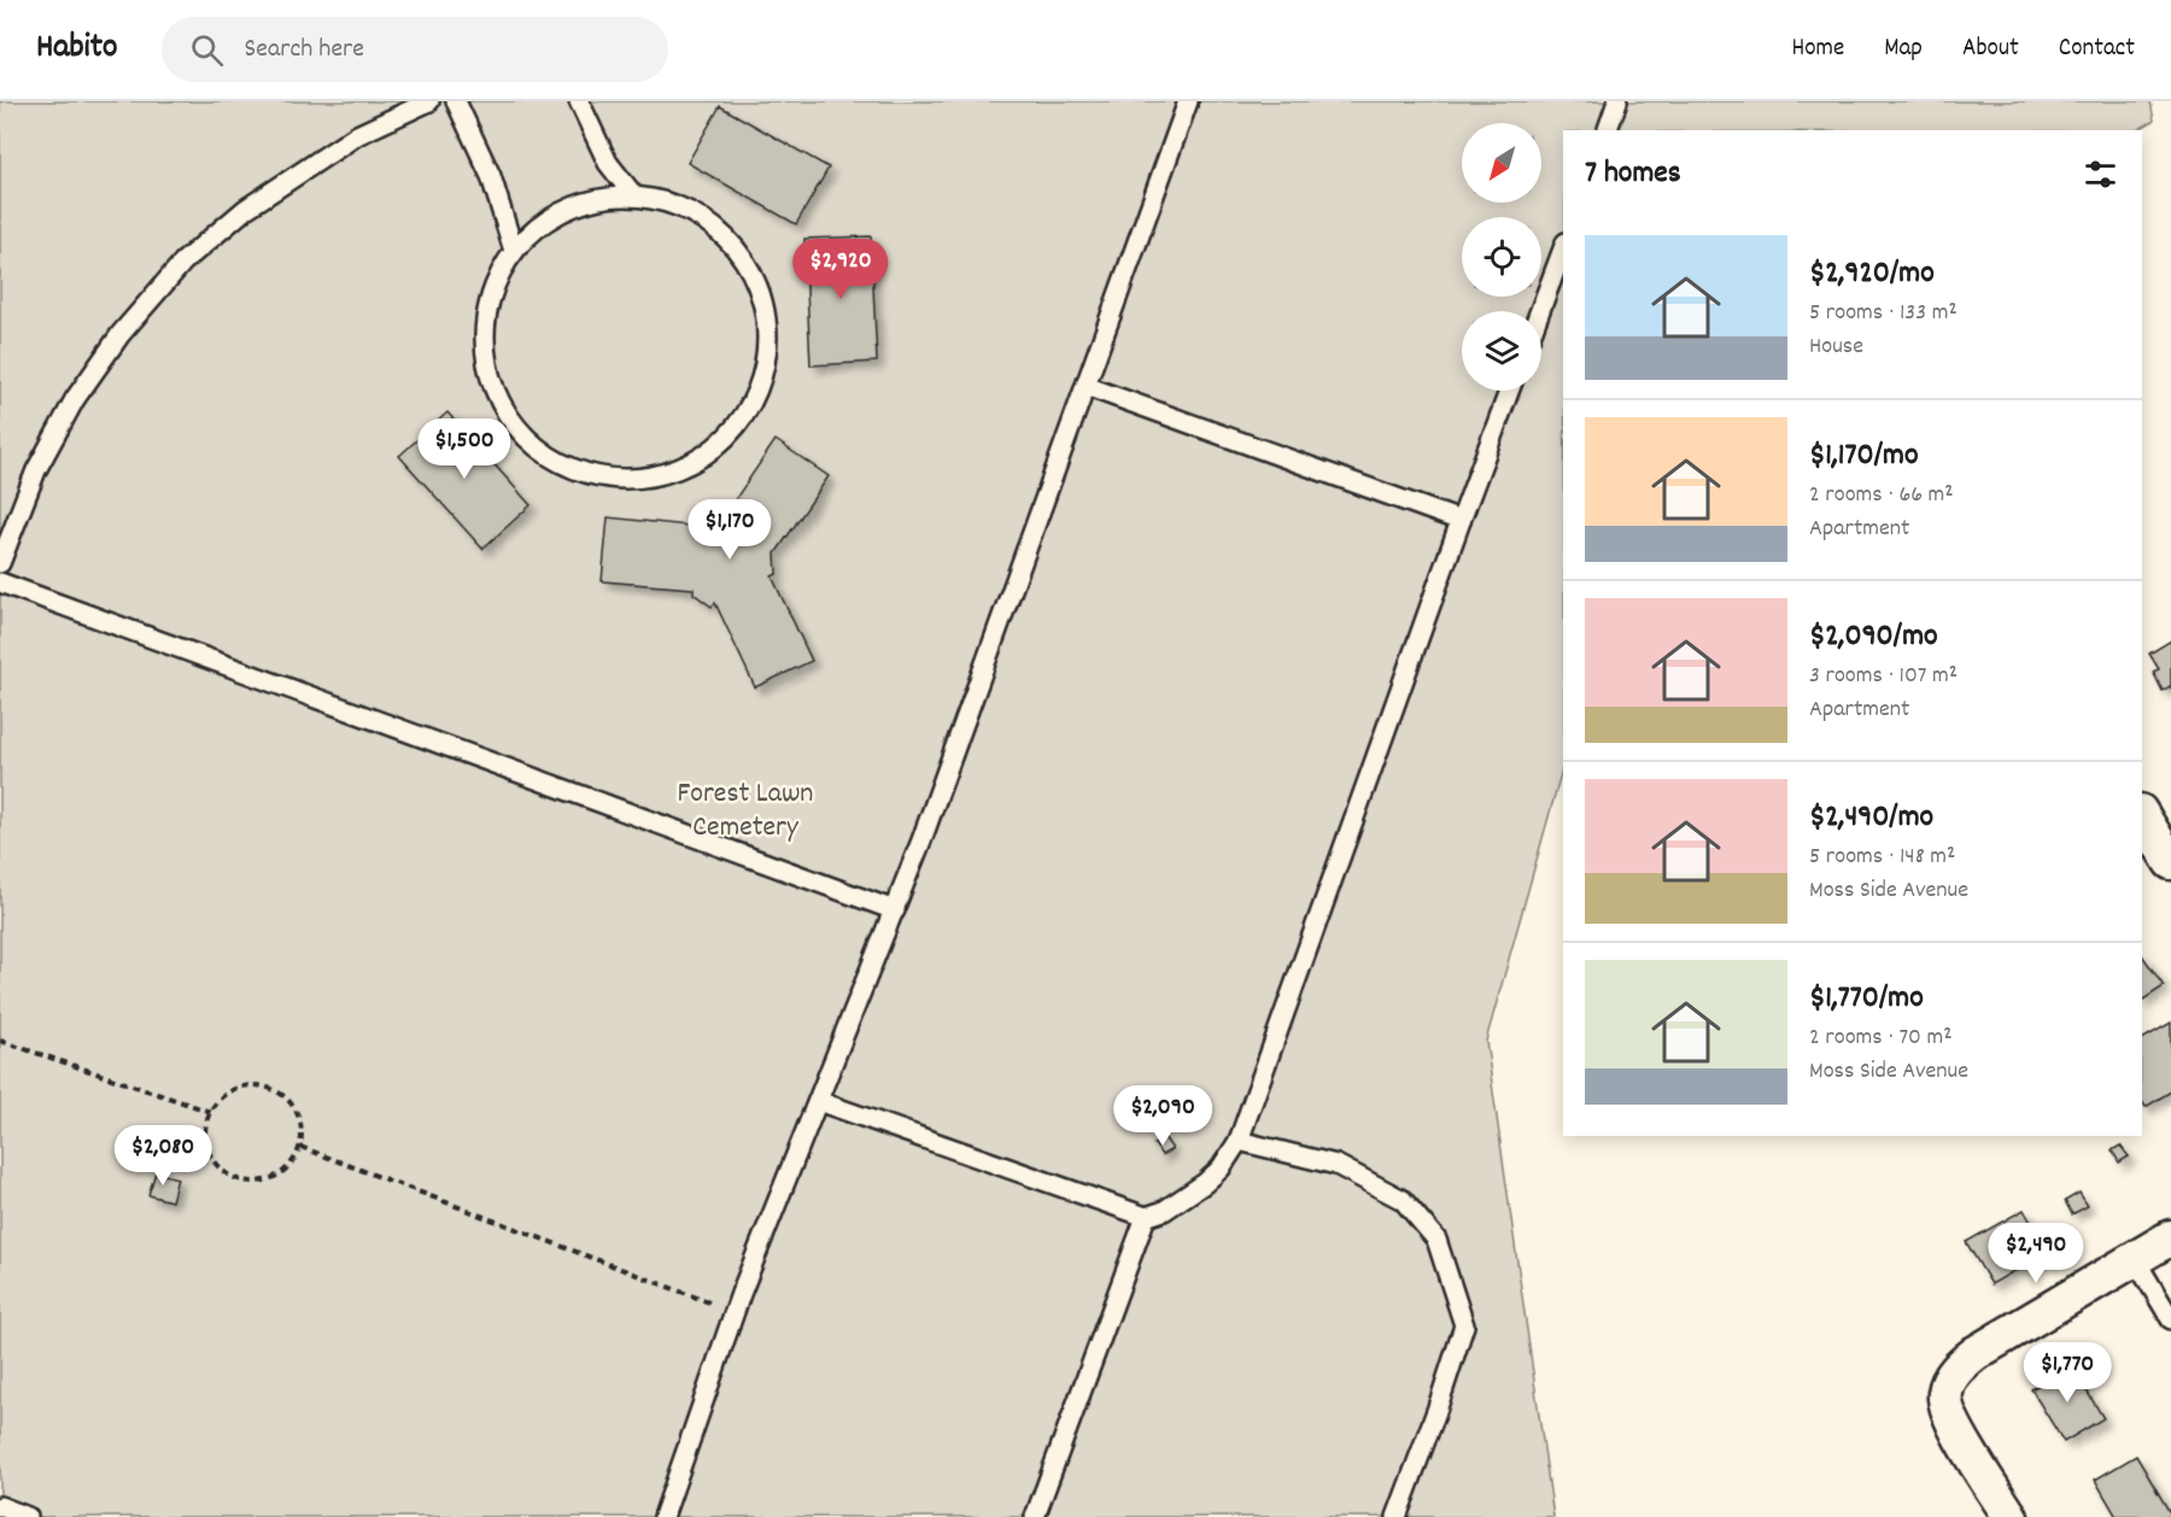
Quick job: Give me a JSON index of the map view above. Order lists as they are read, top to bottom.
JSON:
{
  "parks": ["Forest Lawn Cemetery"],
  "north": "bottom left",
  "page": {
    "header": "Habito",
    "search": "Search here",
    "nav": [
      "Home",
      "Map",
      "About",
      "Contact"
    ],
    "heading": "7 homes",
    "list": [
      {
        "name": "$2,920/mo",
        "note": "5 rooms · 133 m² · House"
      },
      {
        "name": "$1,170/mo",
        "note": "2 rooms · 66 m² · Apartment"
      },
      {
        "name": "$2,090/mo",
        "note": "3 rooms · 107 m² · Apartment"
      },
      {
        "name": "$2,490/mo",
        "note": "5 rooms · 148 m² · Moss Side Avenue"
      },
      {
        "name": "$1,770/mo",
        "note": "2 rooms · 70 m² · Moss Side Avenue"
      }
    ],
    "price": [
      "$2,920",
      "$1,500",
      "$1,170",
      "$2,090",
      "$2,080",
      "$2,490",
      "$1,770"
    ]
  }
}
